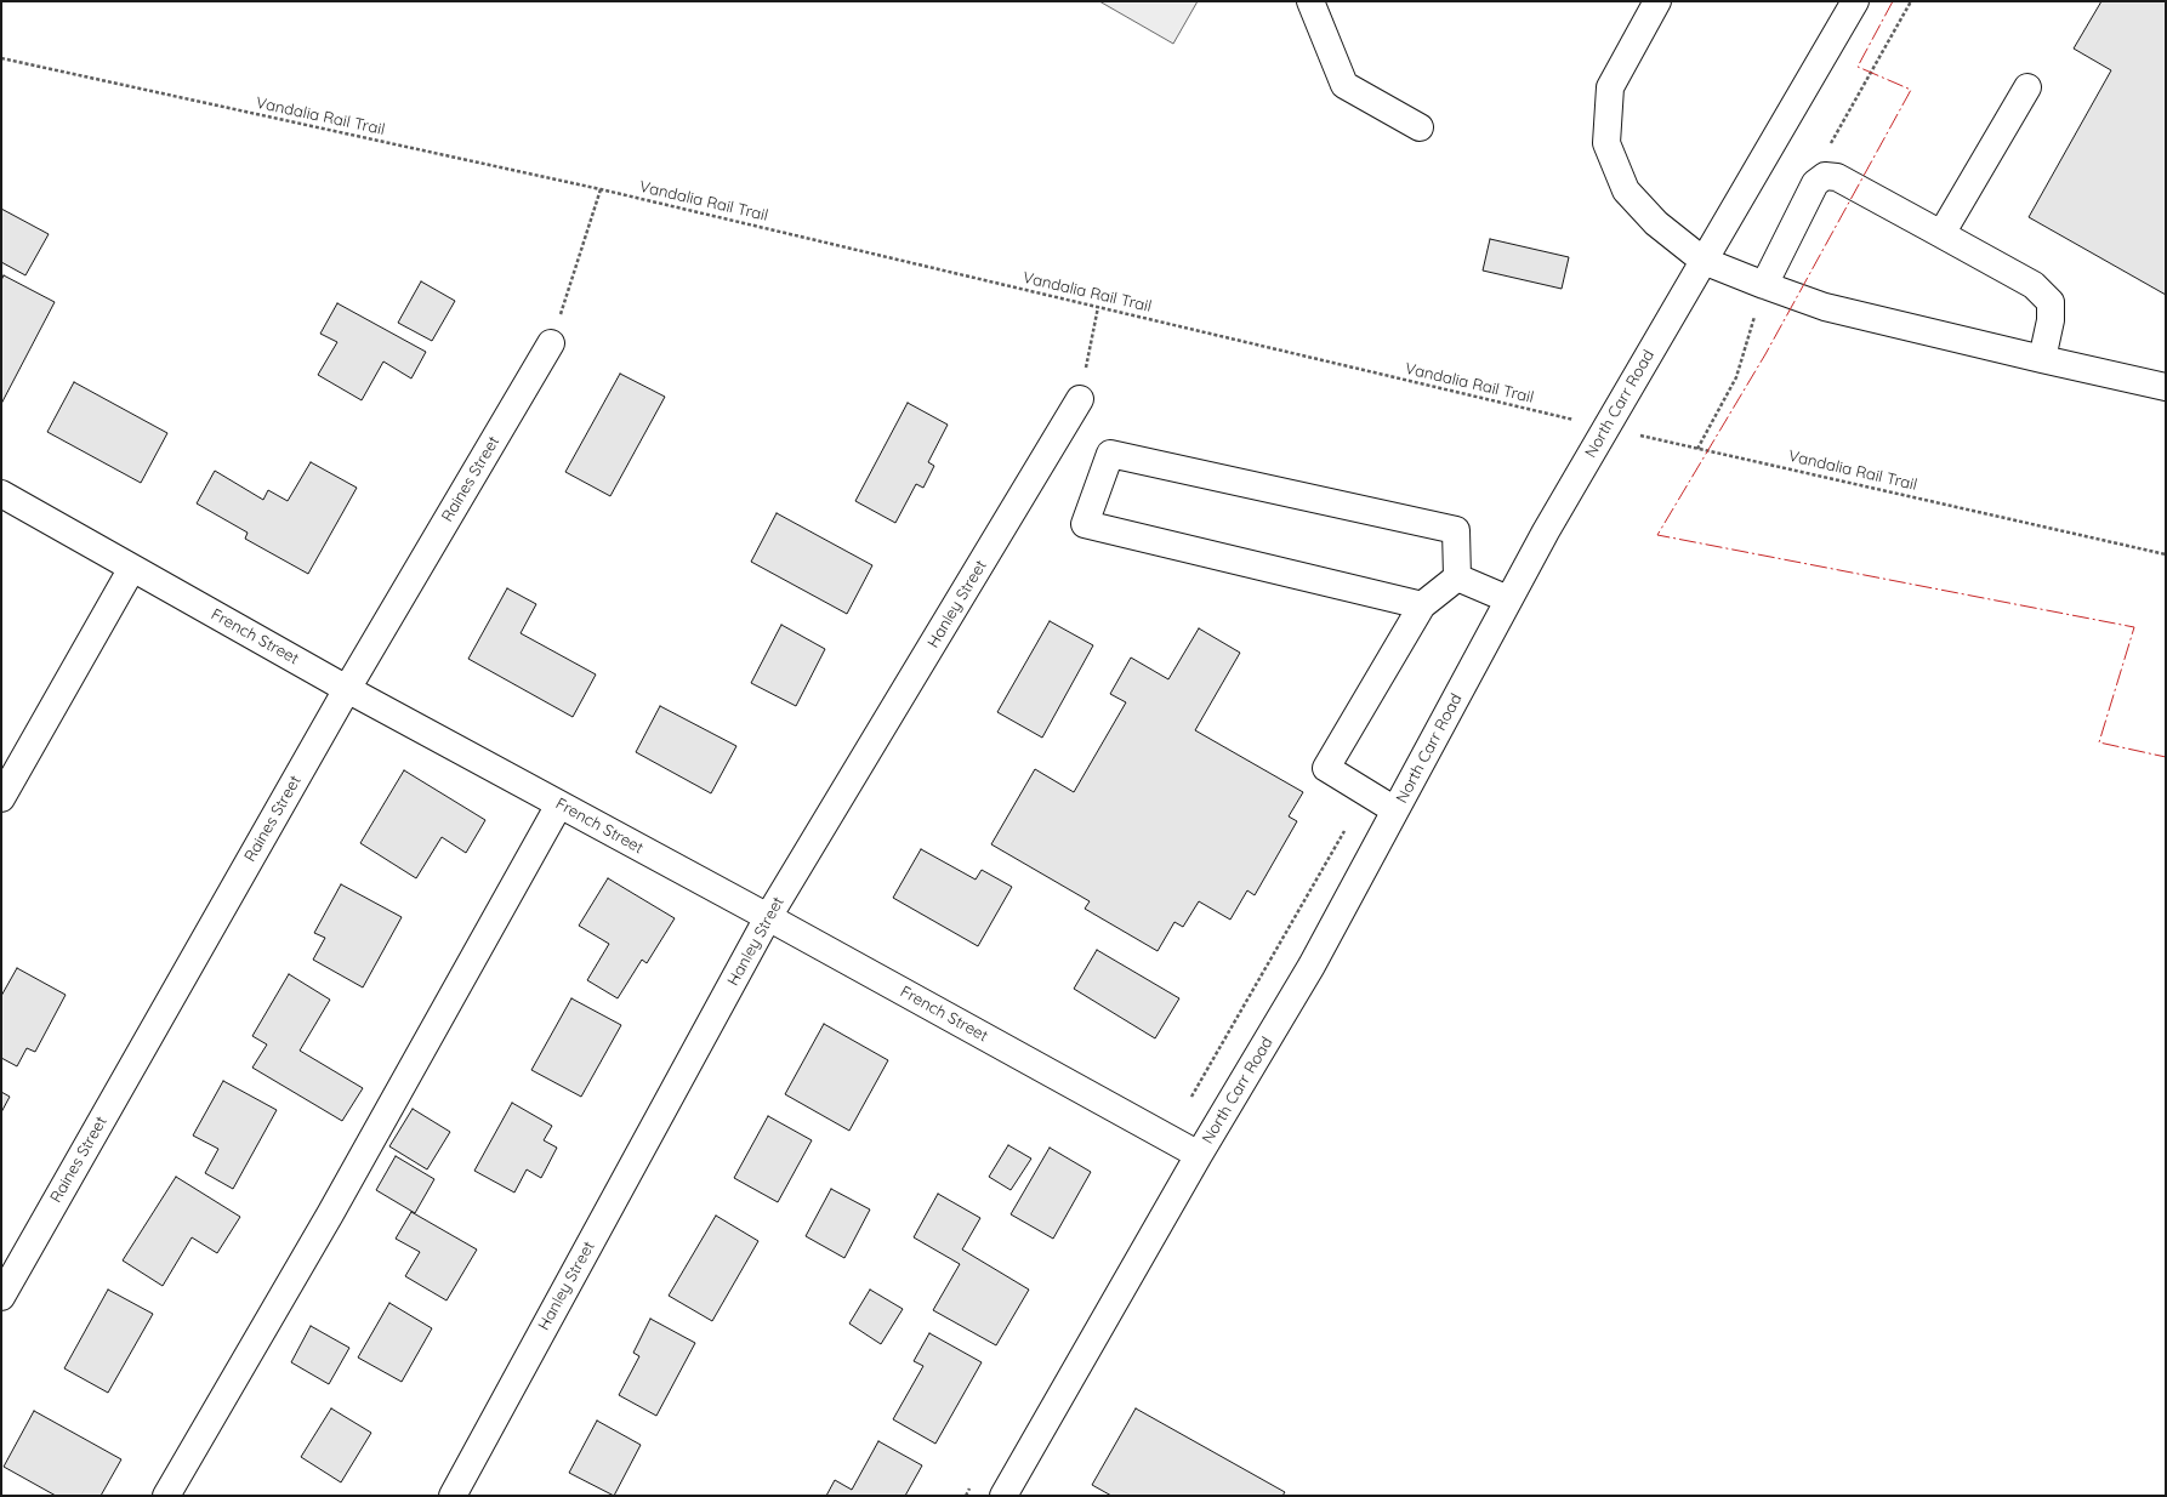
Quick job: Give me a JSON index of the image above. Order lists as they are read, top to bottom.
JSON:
{
  "streets": {
    "street": [
      "North Carr Road",
      "Raines Street",
      "Hanley Street",
      "French Street"
    ],
    "path": ["Vandalia Rail Trail"]
  },
  "crossings": [
    ["Vandalia Rail Trail", "North Carr Road"],
    ["North Carr Road", "French Street"],
    ["Raines Street", "French Street"],
    ["Hanley Street", "French Street"]
  ]
}
